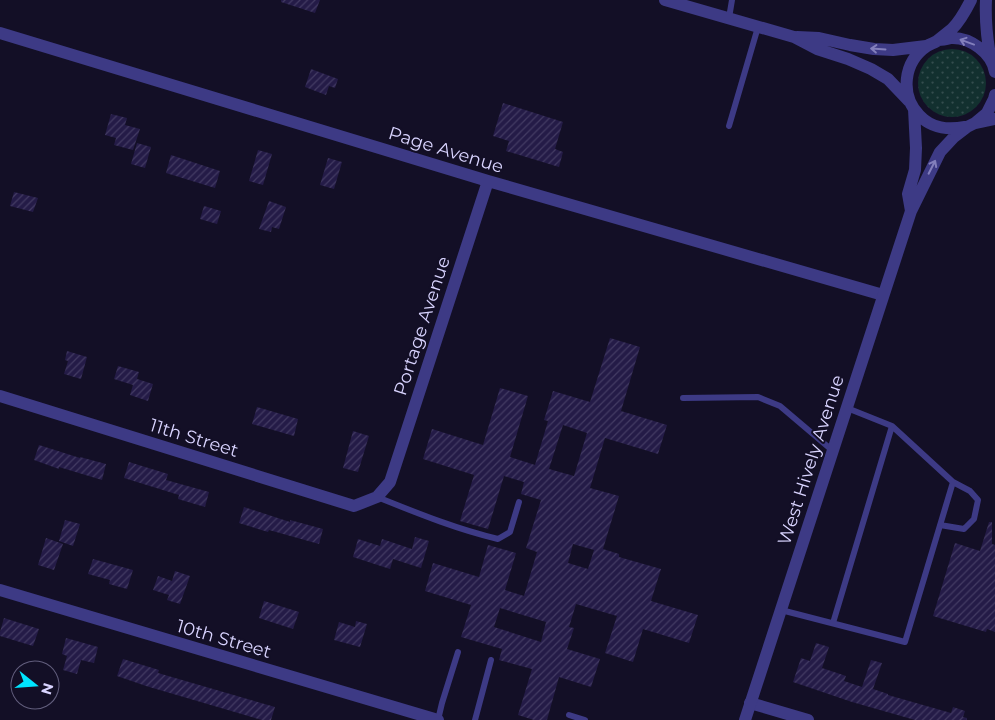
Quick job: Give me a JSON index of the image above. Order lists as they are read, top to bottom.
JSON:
{
  "streets": {
    "street": [
      "Page Avenue",
      "Portage Avenue",
      "11th Street",
      "West Hively Avenue",
      "10th Street"
    ]
  },
  "crossings": [
    ["Page Avenue", "Portage Avenue"],
    ["Page Avenue", "West Hively Avenue"],
    ["Portage Avenue", "11th Street"]
  ],
  "north": "right"
}
